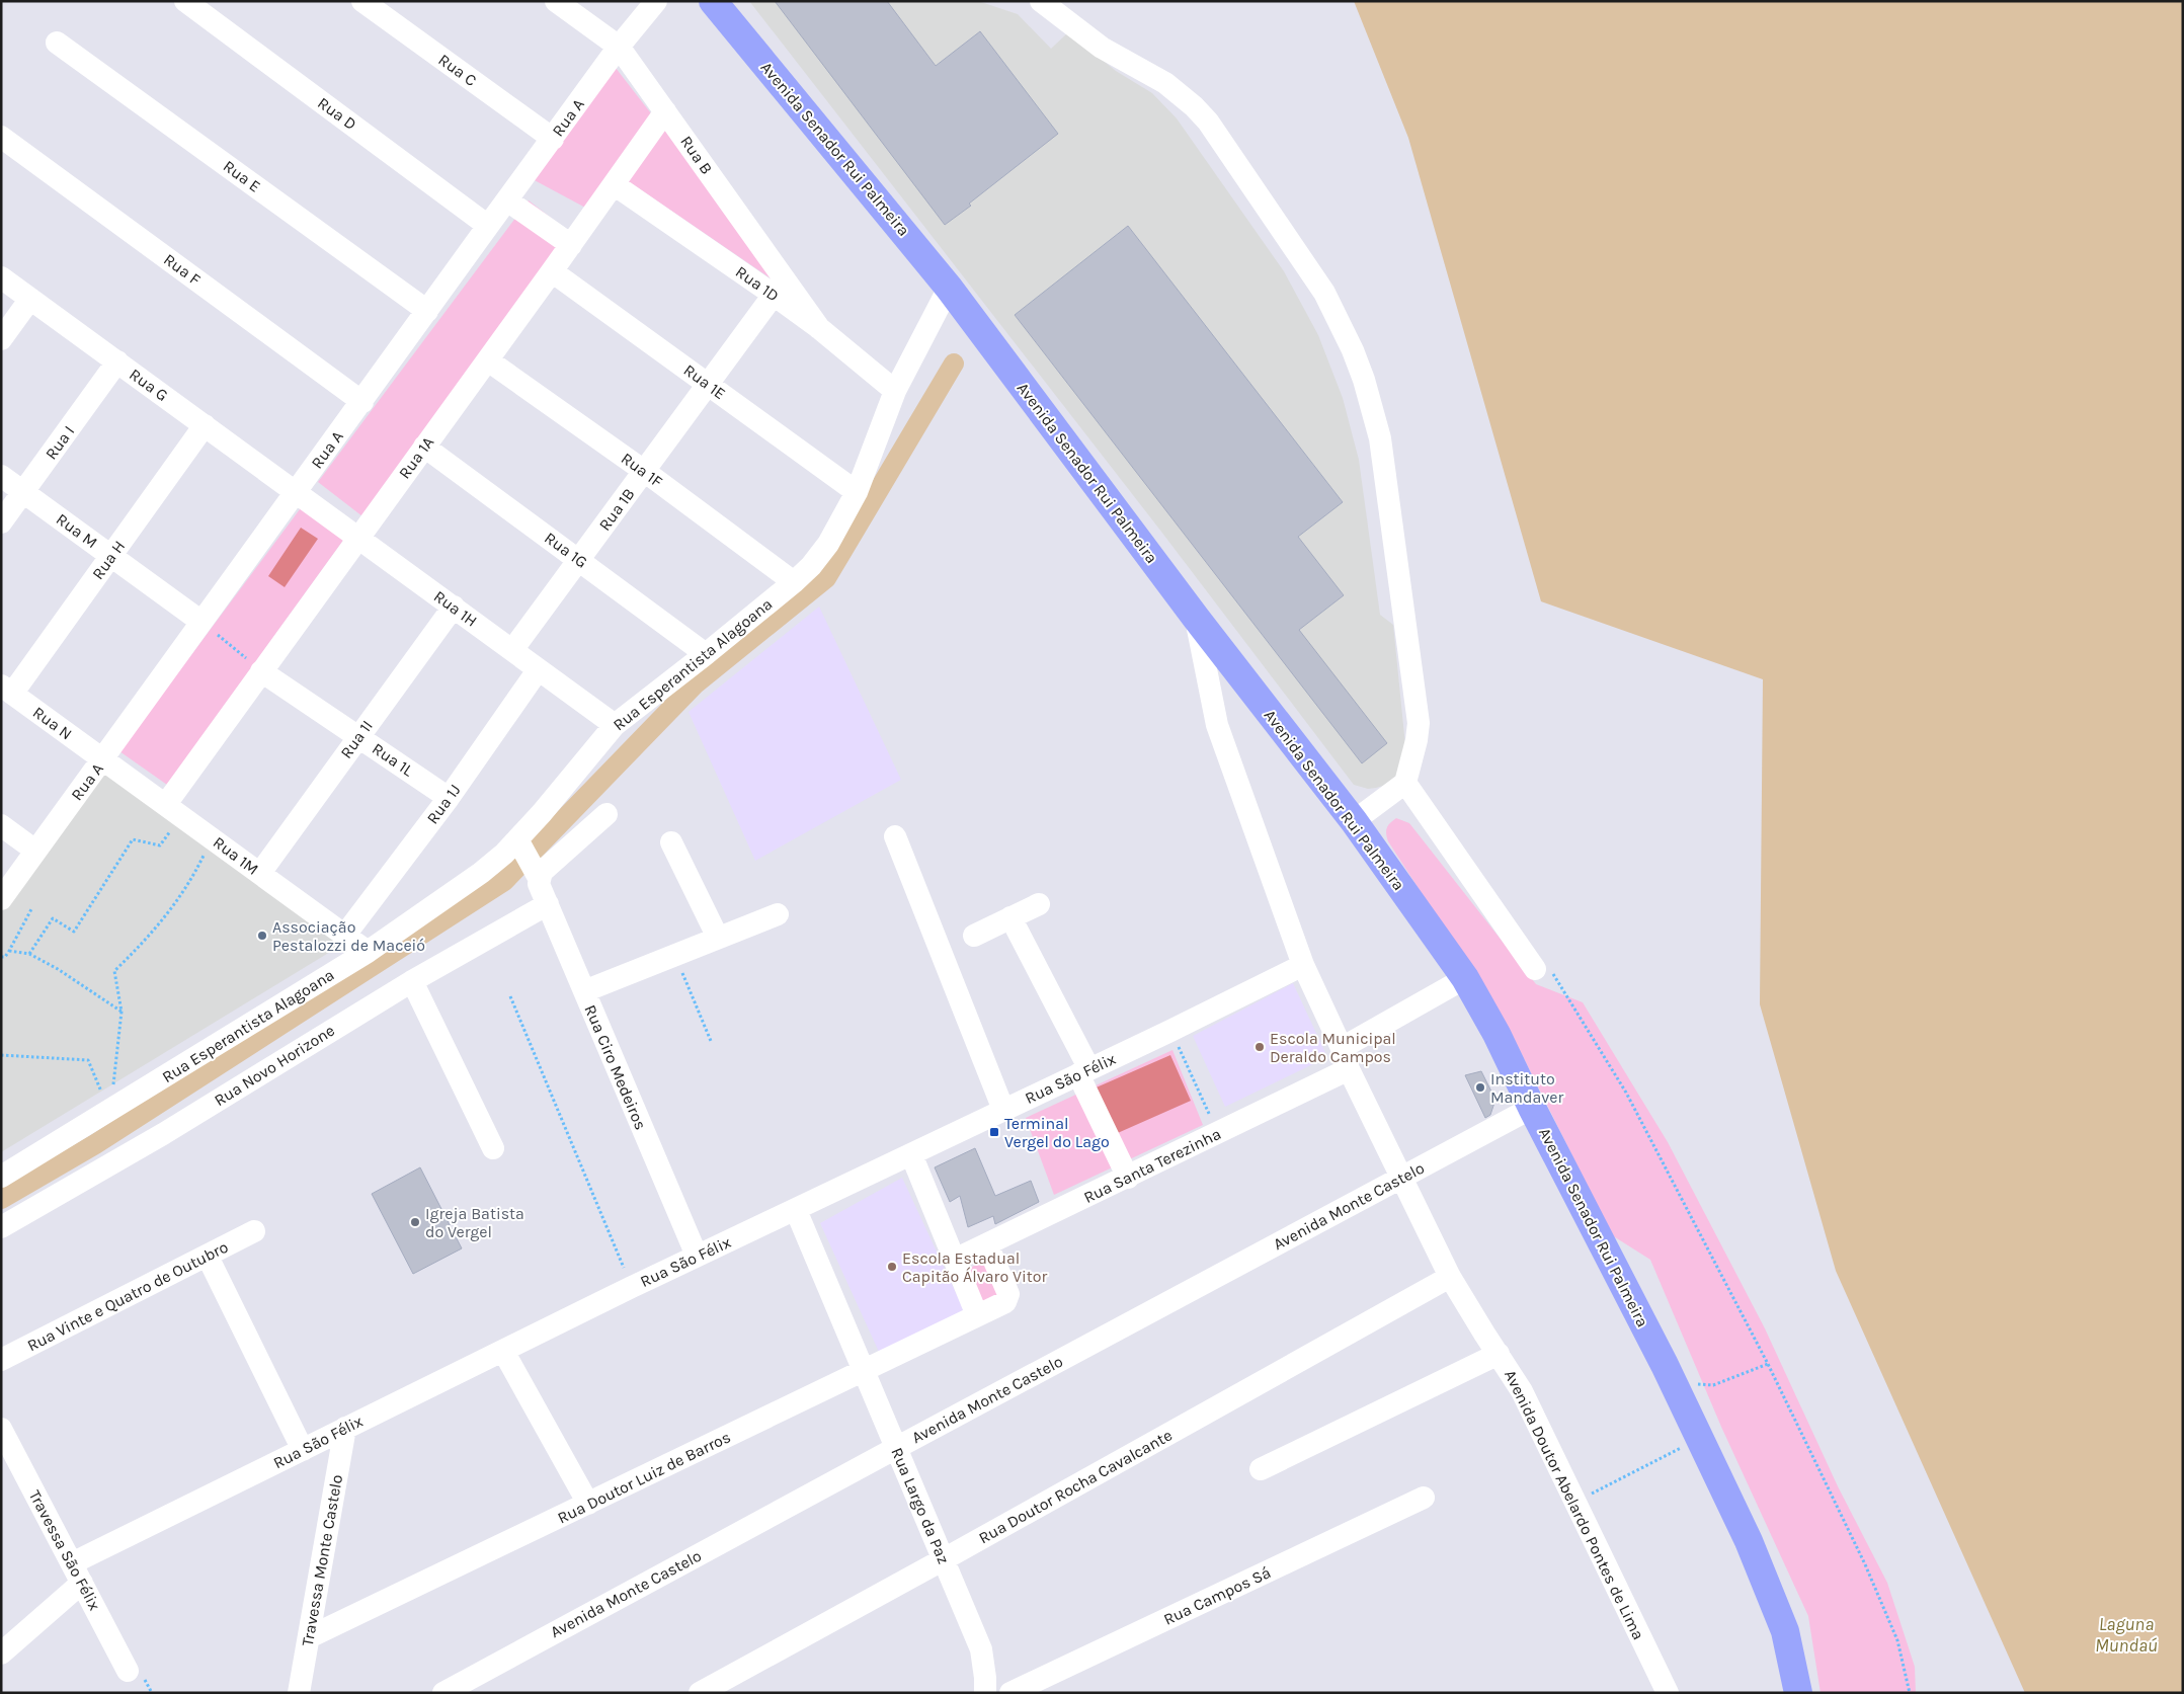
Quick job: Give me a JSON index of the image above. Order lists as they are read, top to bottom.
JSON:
{
  "streets": {
    "main road": ["Avenida Senador Rui Palmeira"],
    "street": [
      "Rua C",
      "Rua D",
      "Rua A",
      "Rua B",
      "Rua E",
      "Rua F",
      "Rua 1D",
      "Rua 1E",
      "Rua G",
      "Rua I",
      "Rua 1A",
      "Rua 1F",
      "Rua 1B",
      "Rua M",
      "Rua 1G",
      "Rua H",
      "Rua 1H",
      "Rua Esperantista Alagoana",
      "Rua N",
      "Rua 1I",
      "Rua 1L",
      "Rua 1J",
      "Rua 1M",
      "Rua Novo Horizone",
      "Rua Ciro Medeiros",
      "Rua São Félix",
      "Rua Santa Terezinha",
      "Avenida Monte Castelo",
      "Rua Vinte e Quatro de Outubro",
      "Rua Doutor Luiz de Barros",
      "Rua Doutor Rocha Cavalcante",
      "Avenida Doutor Abelardo Pontes de Lima",
      "Rua Largo da Paz",
      "Travessa São Félix",
      "Travessa Monte Castelo",
      "Rua Campos Sá"
    ]
  },
  "crossings": [
    ["Rua C", "Rua A"],
    ["Rua D", "Rua A"],
    ["Rua A", "Rua B"],
    ["Rua A", "Rua E"],
    ["Rua A", "Rua F"],
    ["Rua A", "Rua G"],
    ["Rua A", "Rua M"],
    ["Rua A", "Rua 1H"],
    ["Rua A", "Rua N"],
    ["Rua A", "Rua 1M"],
    ["Avenida Senador Rui Palmeira", "Rua Esperantista Alagoana"],
    ["Avenida Senador Rui Palmeira", "Rua Santa Terezinha"],
    ["Avenida Senador Rui Palmeira", "Avenida Monte Castelo"],
    ["Avenida Senador Rui Palmeira", "Avenida Doutor Abelardo Pontes de Lima"],
    ["Rua B", "Rua 1D"],
    ["Rua B", "Rua 1A"],
    ["Rua 1D", "Rua 1A"],
    ["Rua 1D", "Rua 1B"],
    ["Rua 1D", "Rua Esperantista Alagoana"],
    ["Rua 1E", "Rua 1A"],
    ["Rua 1E", "Rua 1B"],
    ["Rua 1E", "Rua Esperantista Alagoana"],
    ["Rua G", "Rua I"],
    ["Rua G", "Rua H"],
    ["Rua G", "Rua 1H"],
    ["Rua I", "Rua M"],
    ["Rua 1A", "Rua 1F"],
    ["Rua 1A", "Rua 1G"],
    ["Rua 1A", "Rua 1H"],
    ["Rua 1A", "Rua 1L"],
    ["Rua 1A", "Rua 1M"],
    ["Rua 1F", "Rua 1B"],
    ["Rua 1F", "Rua Esperantista Alagoana"],
    ["Rua 1B", "Rua 1G"],
    ["Rua 1B", "Rua 1H"],
    ["Rua M", "Rua H"],
    ["Rua 1G", "Rua Esperantista Alagoana"],
    ["Rua H", "Rua N"],
    ["Rua 1H", "Rua Esperantista Alagoana"],
    ["Rua 1H", "Rua 1I"],
    ["Rua 1H", "Rua 1J"],
    ["Rua Esperantista Alagoana", "Rua 1M"],
    ["Rua Esperantista Alagoana", "Rua Ciro Medeiros"],
    ["Rua N", "Rua 1M"],
    ["Rua 1I", "Rua 1L"],
    ["Rua 1I", "Rua 1M"],
    ["Rua 1L", "Rua 1J"],
    ["Rua 1J", "Rua 1M"],
    ["Rua Novo Horizone", "Rua Ciro Medeiros"],
    ["Rua Ciro Medeiros", "Rua São Félix"],
    ["Rua São Félix", "Avenida Doutor Abelardo Pontes de Lima"],
    ["Rua São Félix", "Rua Largo da Paz"],
    ["Rua São Félix", "Travessa São Félix"],
    ["Rua São Félix", "Travessa Monte Castelo"],
    ["Rua Santa Terezinha", "Rua Doutor Luiz de Barros"],
    ["Rua Santa Terezinha", "Avenida Doutor Abelardo Pontes de Lima"],
    ["Avenida Monte Castelo", "Avenida Doutor Abelardo Pontes de Lima"],
    ["Avenida Monte Castelo", "Rua Largo da Paz"],
    ["Rua Doutor Luiz de Barros", "Rua Largo da Paz"],
    ["Rua Doutor Luiz de Barros", "Travessa Monte Castelo"],
    ["Rua Doutor Rocha Cavalcante", "Avenida Doutor Abelardo Pontes de Lima"],
    ["Rua Doutor Rocha Cavalcante", "Rua Largo da Paz"]
  ],
  "water": ["Laguna Mundaú"],
  "places": {
    "other": [
      "Associação Pestalozzi de Maceió",
      "Escola Municipal Deraldo Campos",
      "Instituto Mandaver",
      "Igreja Batista do Vergel",
      "Escola Estadual Capitão Álvaro Vitor"
    ],
    "transit": ["Terminal Vergel do Lago"]
  }
}
